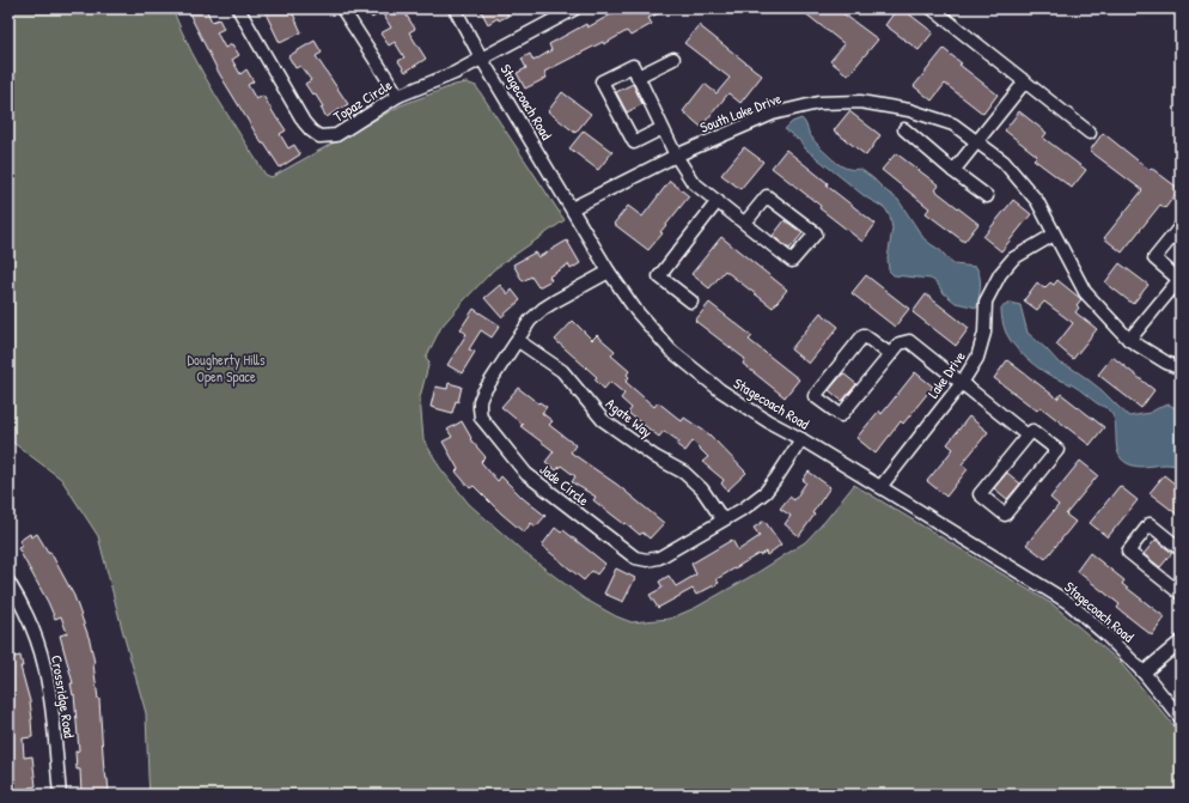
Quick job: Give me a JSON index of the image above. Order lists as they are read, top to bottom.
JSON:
{
  "streets": {
    "street": [
      "Topaz Circle",
      "Stagecoach Road",
      "South Lake Drive",
      "Lake Drive",
      "Agate Way",
      "Jade Circle",
      "Crossridge Road"
    ]
  },
  "crossings": [
    ["Topaz Circle", "Stagecoach Road"],
    ["Stagecoach Road", "South Lake Drive"],
    ["Stagecoach Road", "Lake Drive"],
    ["Stagecoach Road", "Jade Circle"],
    ["South Lake Drive", "Lake Drive"],
    ["Agate Way", "Jade Circle"]
  ],
  "parks": ["Dougherty Hills Open Space"]
}
